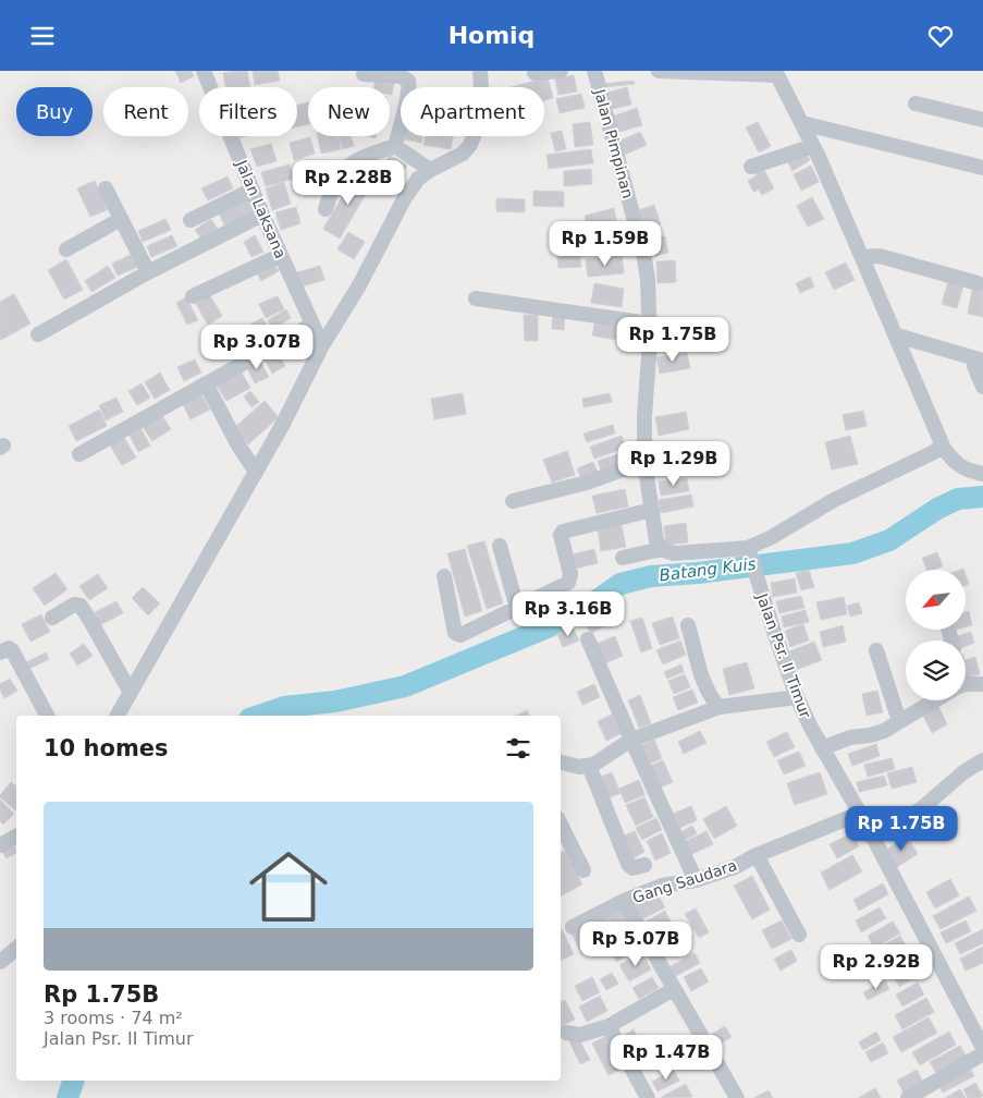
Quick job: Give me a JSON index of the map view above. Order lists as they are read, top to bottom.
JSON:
{
  "streets": {
    "street": [
      "Jalan Pimpinan",
      "Jalan Laksana",
      "Jalan Psr. II Timur",
      "Gang Saudara"
    ]
  },
  "crossings": [
    ["Jalan Psr. II Timur", "Gang Saudara"]
  ],
  "water": ["Batang Kuis"],
  "north": "bottom left",
  "page": {
    "header": "Homiq",
    "chip": [
      "Buy",
      "Rent",
      "Filters",
      "New",
      "Apartment"
    ],
    "price": [
      "Rp 2.28B",
      "Rp 1.59B",
      "Rp 1.75B",
      "Rp 3.07B",
      "Rp 1.29B",
      "Rp 3.16B",
      "Rp 1.75B",
      "Rp 5.07B",
      "Rp 2.92B",
      "Rp 1.47B"
    ],
    "heading": "10 homes",
    "list": [
      {
        "name": "Rp 1.75B",
        "note": "3 rooms · 74 m² · Jalan Psr. II Timur"
      }
    ]
  }
}
